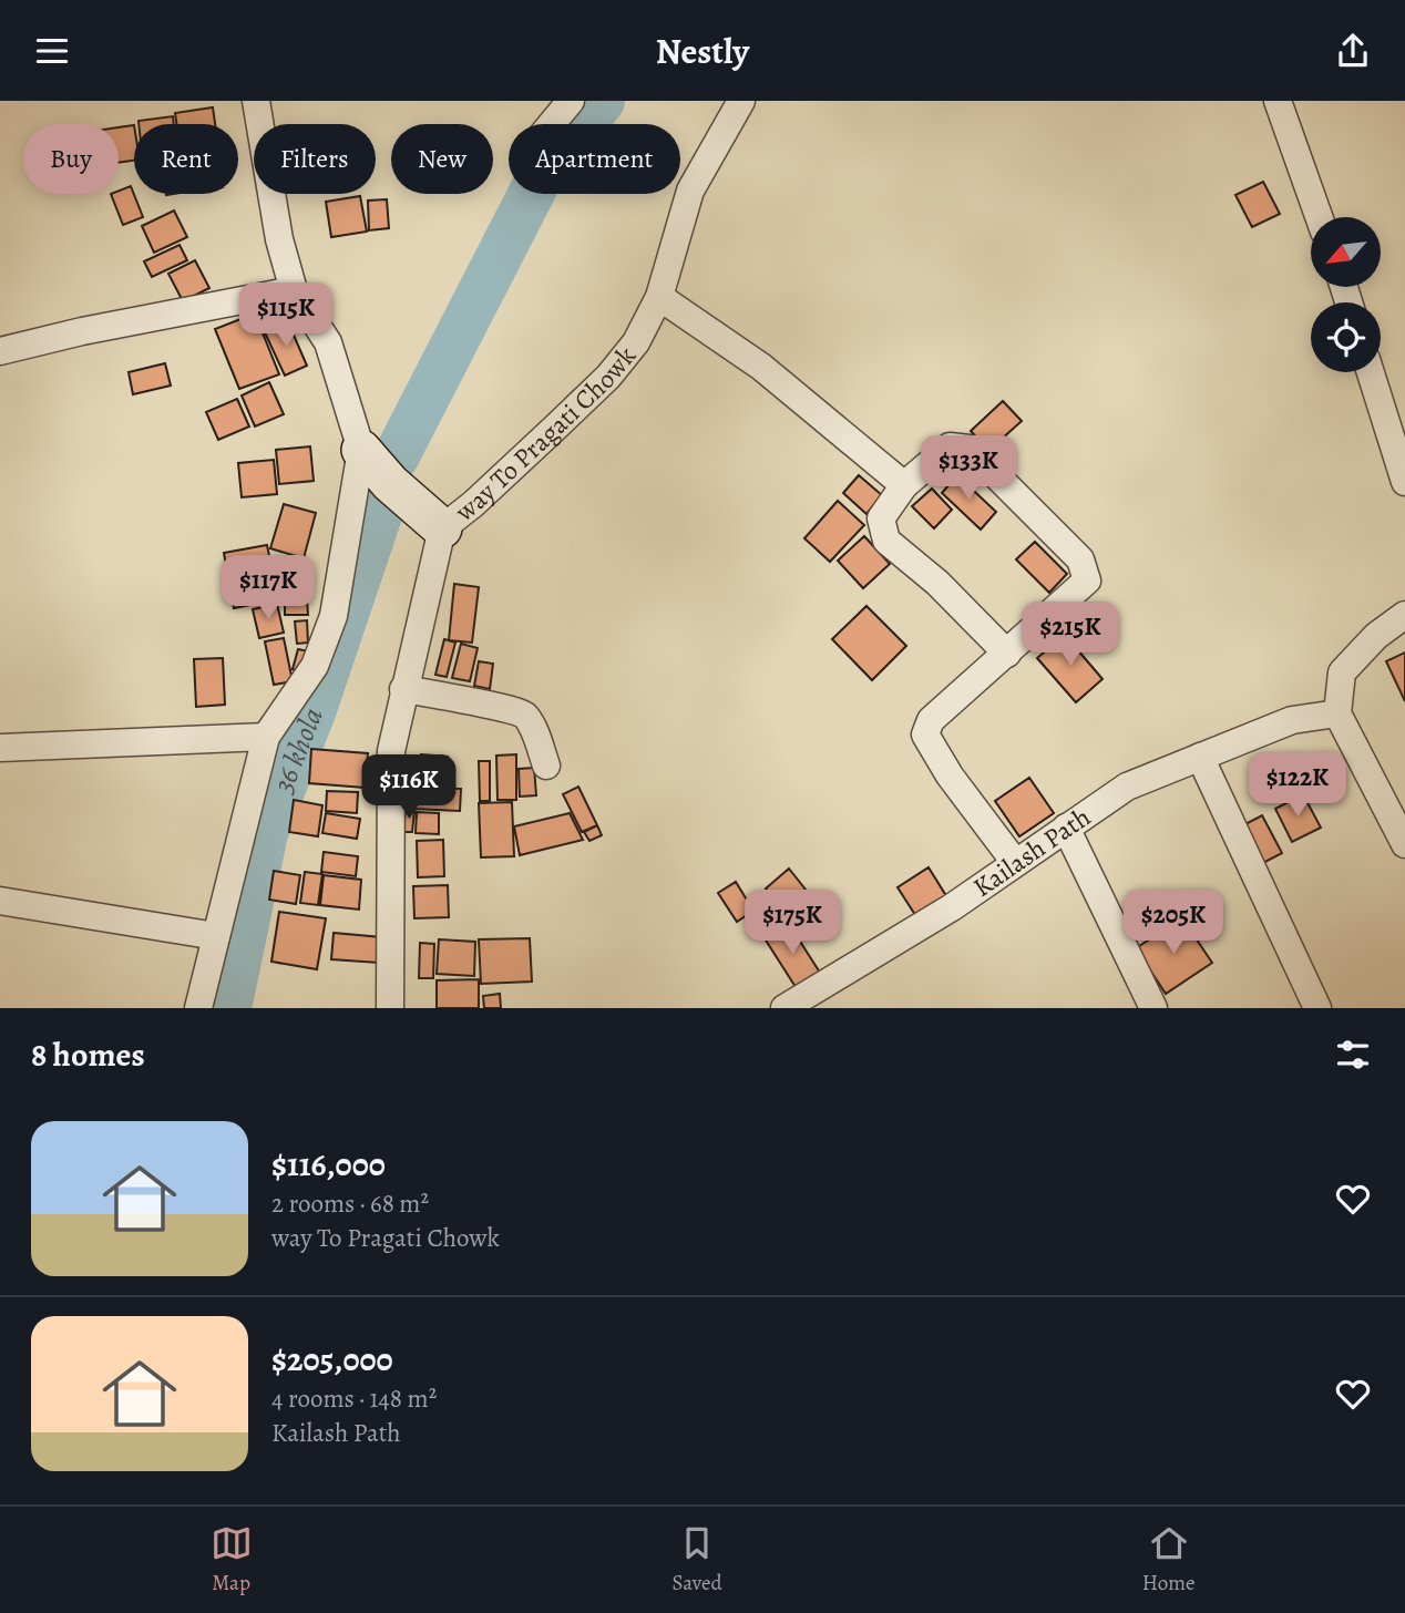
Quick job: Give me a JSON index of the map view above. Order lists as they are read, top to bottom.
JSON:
{
  "streets": {
    "street": ["way To Pragati Chowk", "Kailash Path"]
  },
  "water": ["36 khola"],
  "north": "bottom left",
  "page": {
    "header": "Nestly",
    "chip": [
      "Buy",
      "Rent",
      "Filters",
      "New",
      "Apartment"
    ],
    "price": [
      "$115K",
      "$133K",
      "$117K",
      "$215K",
      "$122K",
      "$116K",
      "$175K",
      "$205K"
    ],
    "heading": "8 homes",
    "list": [
      {
        "name": "$116,000",
        "note": "2 rooms · 68 m² · way To Pragati Chowk"
      },
      {
        "name": "$205,000",
        "note": "4 rooms · 148 m² · Kailash Path"
      }
    ],
    "tabs": ["Map", "Saved", "Home"]
  }
}
